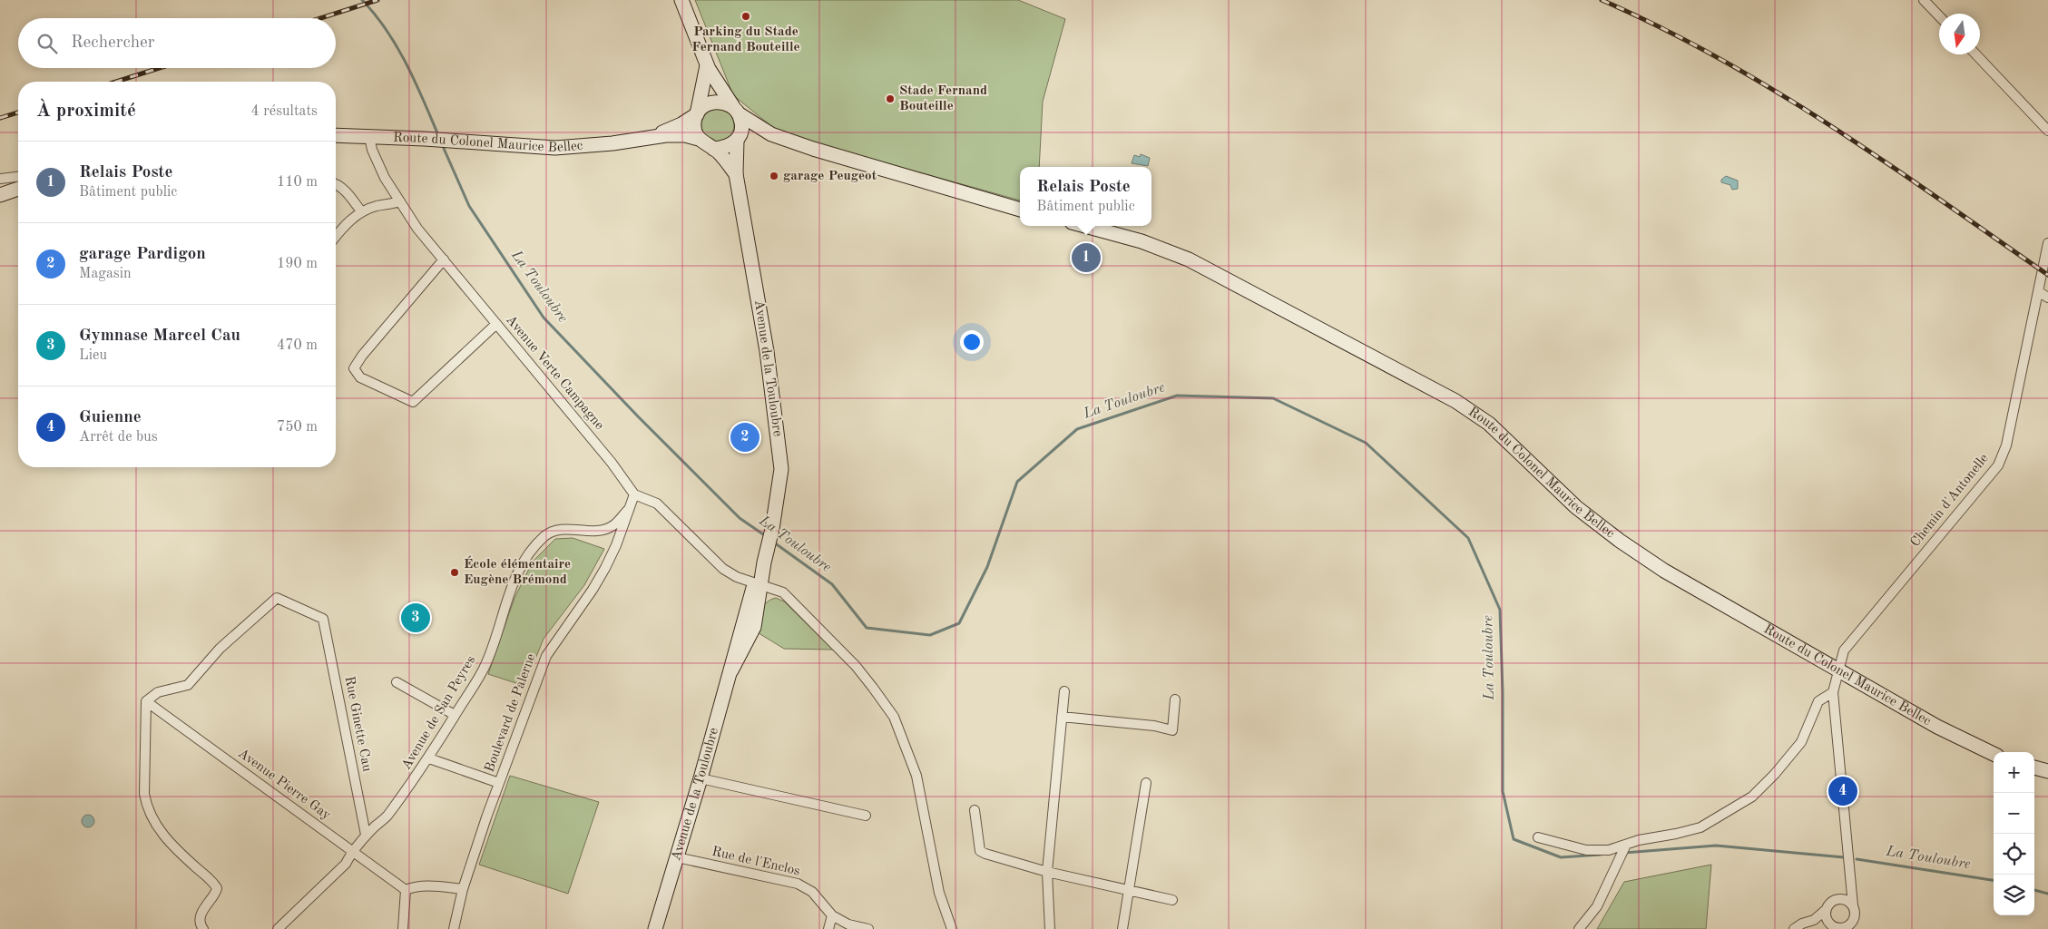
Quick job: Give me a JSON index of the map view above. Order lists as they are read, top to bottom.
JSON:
{
  "streets": {
    "main road": ["Route du Colonel Maurice Bellec", "Avenue de la Touloubre"],
    "street": [
      "Avenue Verte Campagne",
      "Chemin d'Antonelle",
      "Avenue de San Peyres",
      "Boulevard de Palerne",
      "Rue Ginette Cau",
      "Avenue Pierre Gay",
      "Rue de l'Enclos"
    ]
  },
  "crossings": [
    ["Route du Colonel Maurice Bellec", "Avenue de la Touloubre"],
    ["Route du Colonel Maurice Bellec", "Avenue Verte Campagne"],
    ["Route du Colonel Maurice Bellec", "Chemin d'Antonelle"],
    ["Avenue de la Touloubre", "Rue de l'Enclos"],
    ["Avenue Verte Campagne", "Boulevard de Palerne"],
    ["Avenue de San Peyres", "Boulevard de Palerne"],
    ["Avenue de San Peyres", "Rue Ginette Cau"],
    ["Avenue de San Peyres", "Avenue Pierre Gay"],
    ["Rue Ginette Cau", "Avenue Pierre Gay"]
  ],
  "water": ["La Touloubre"],
  "places": [
    "Parking du Stade Fernand Bouteille",
    "Stade Fernand Bouteille",
    "garage Peugeot",
    "École élémentaire Eugène Brémond"
  ],
  "north": "bottom",
  "page": {
    "search": "Rechercher",
    "heading": ["À proximité", "4 résultats"],
    "list": [
      {
        "mark": "1",
        "name": "Relais Poste",
        "note": "Bâtiment public",
        "value": "110 m"
      },
      {
        "mark": "2",
        "name": "garage Pardigon",
        "note": "Magasin",
        "value": "190 m"
      },
      {
        "mark": "3",
        "name": "Gymnase Marcel Cau",
        "note": "Lieu",
        "value": "470 m"
      },
      {
        "mark": "4",
        "name": "Guienne",
        "note": "Arrêt de bus",
        "value": "750 m"
      }
    ],
    "popup": ["Relais Poste", "Bâtiment public"],
    "pins": [
      "1",
      "2",
      "3",
      "4"
    ],
    "map_buttons": ["+", "−"]
  }
}
